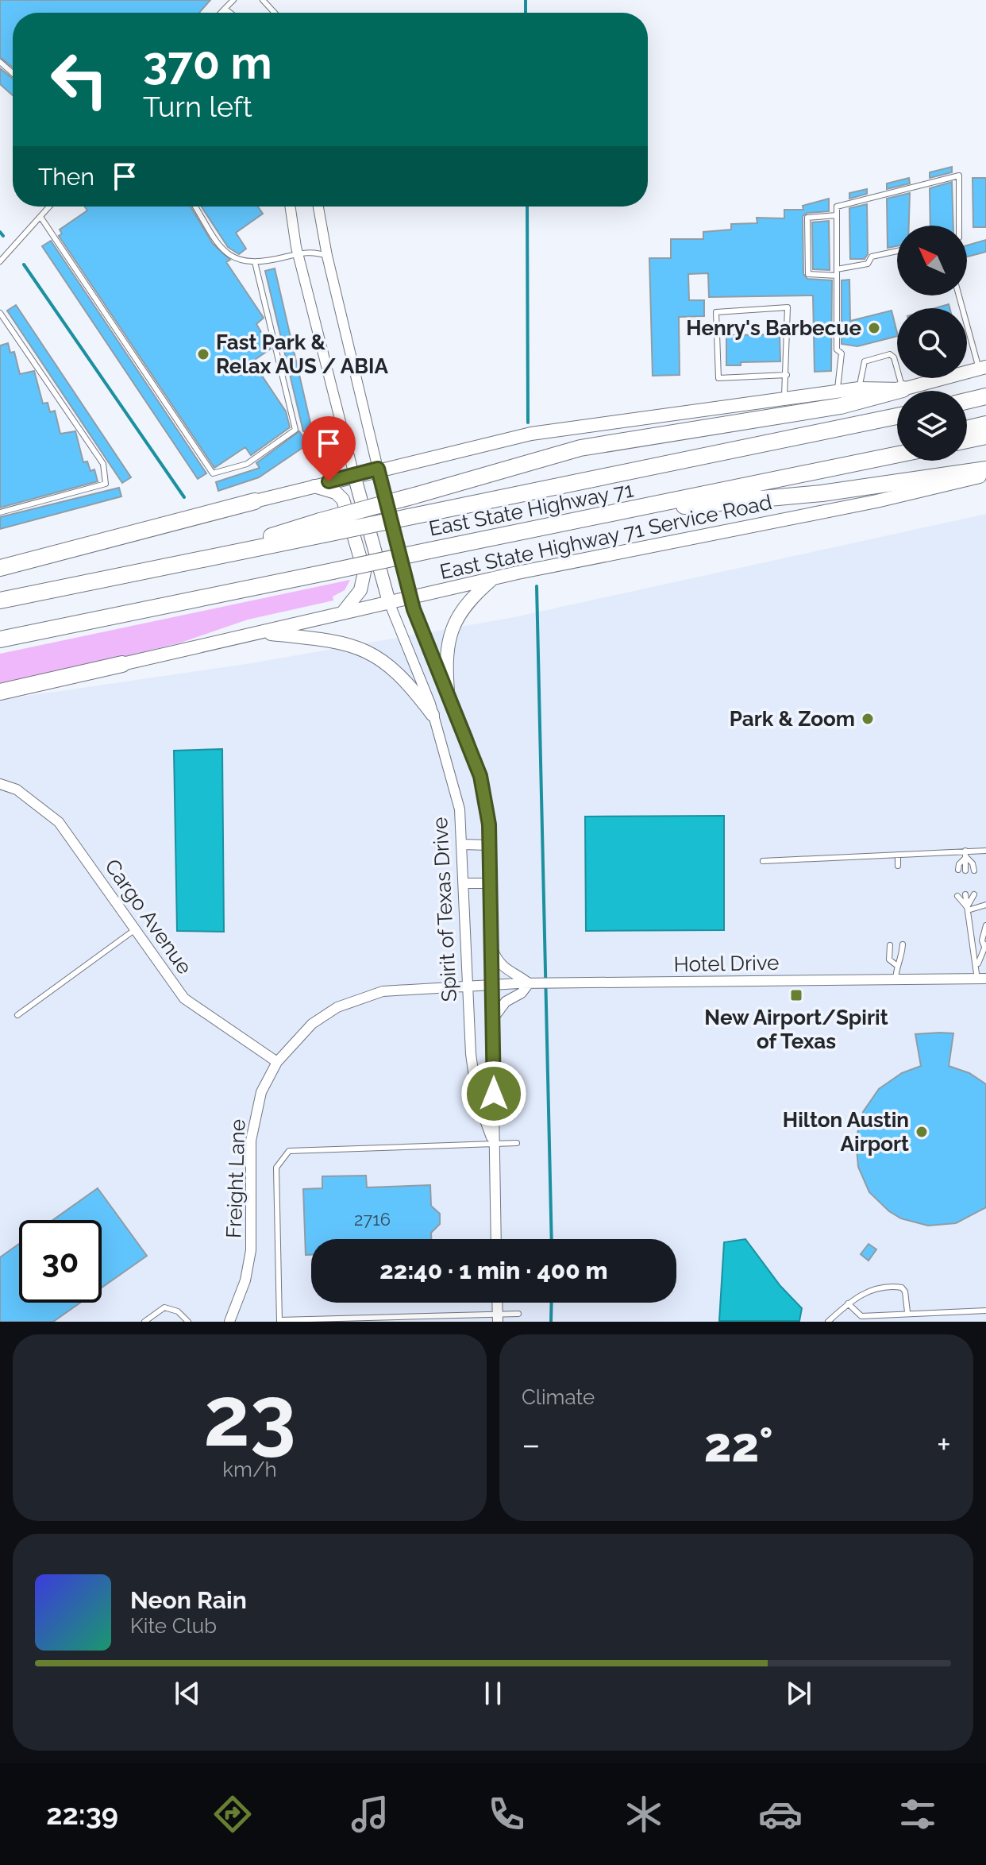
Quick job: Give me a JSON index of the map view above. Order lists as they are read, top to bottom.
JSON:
{
  "streets": {
    "highway": ["East State Highway 71"],
    "street": [
      "East State Highway 71 Service Road",
      "Spirit of Texas Drive",
      "Cargo Avenue",
      "Hotel Drive",
      "Freight Lane"
    ]
  },
  "crossings": [
    ["East State Highway 71 Service Road", "Spirit of Texas Drive"],
    ["Spirit of Texas Drive", "Hotel Drive"],
    ["Spirit of Texas Drive", "Freight Lane"],
    ["Cargo Avenue", "Freight Lane"],
    ["Hotel Drive", "Freight Lane"]
  ],
  "places": {
    "other": [
      "Henry's Barbecue",
      "Fast Park & Relax AUS / ABIA",
      "Park & Zoom",
      "Hilton Austin Airport"
    ],
    "transit": ["New Airport/Spirit of Texas"]
  },
  "house_numbers": ["2716"],
  "north": "top left",
  "page": {
    "turn": ["370 m", "Turn left"],
    "then": "Then",
    "limit": "30",
    "trip": "22:40 · 1 min · 400 m",
    "tile": [
      ["23", "km/h"],
      "Climate"
    ],
    "heat": ["−", "22°", "+"],
    "song": ["Neon Rain", "Kite Club"],
    "tabs": "22:39"
  }
}
